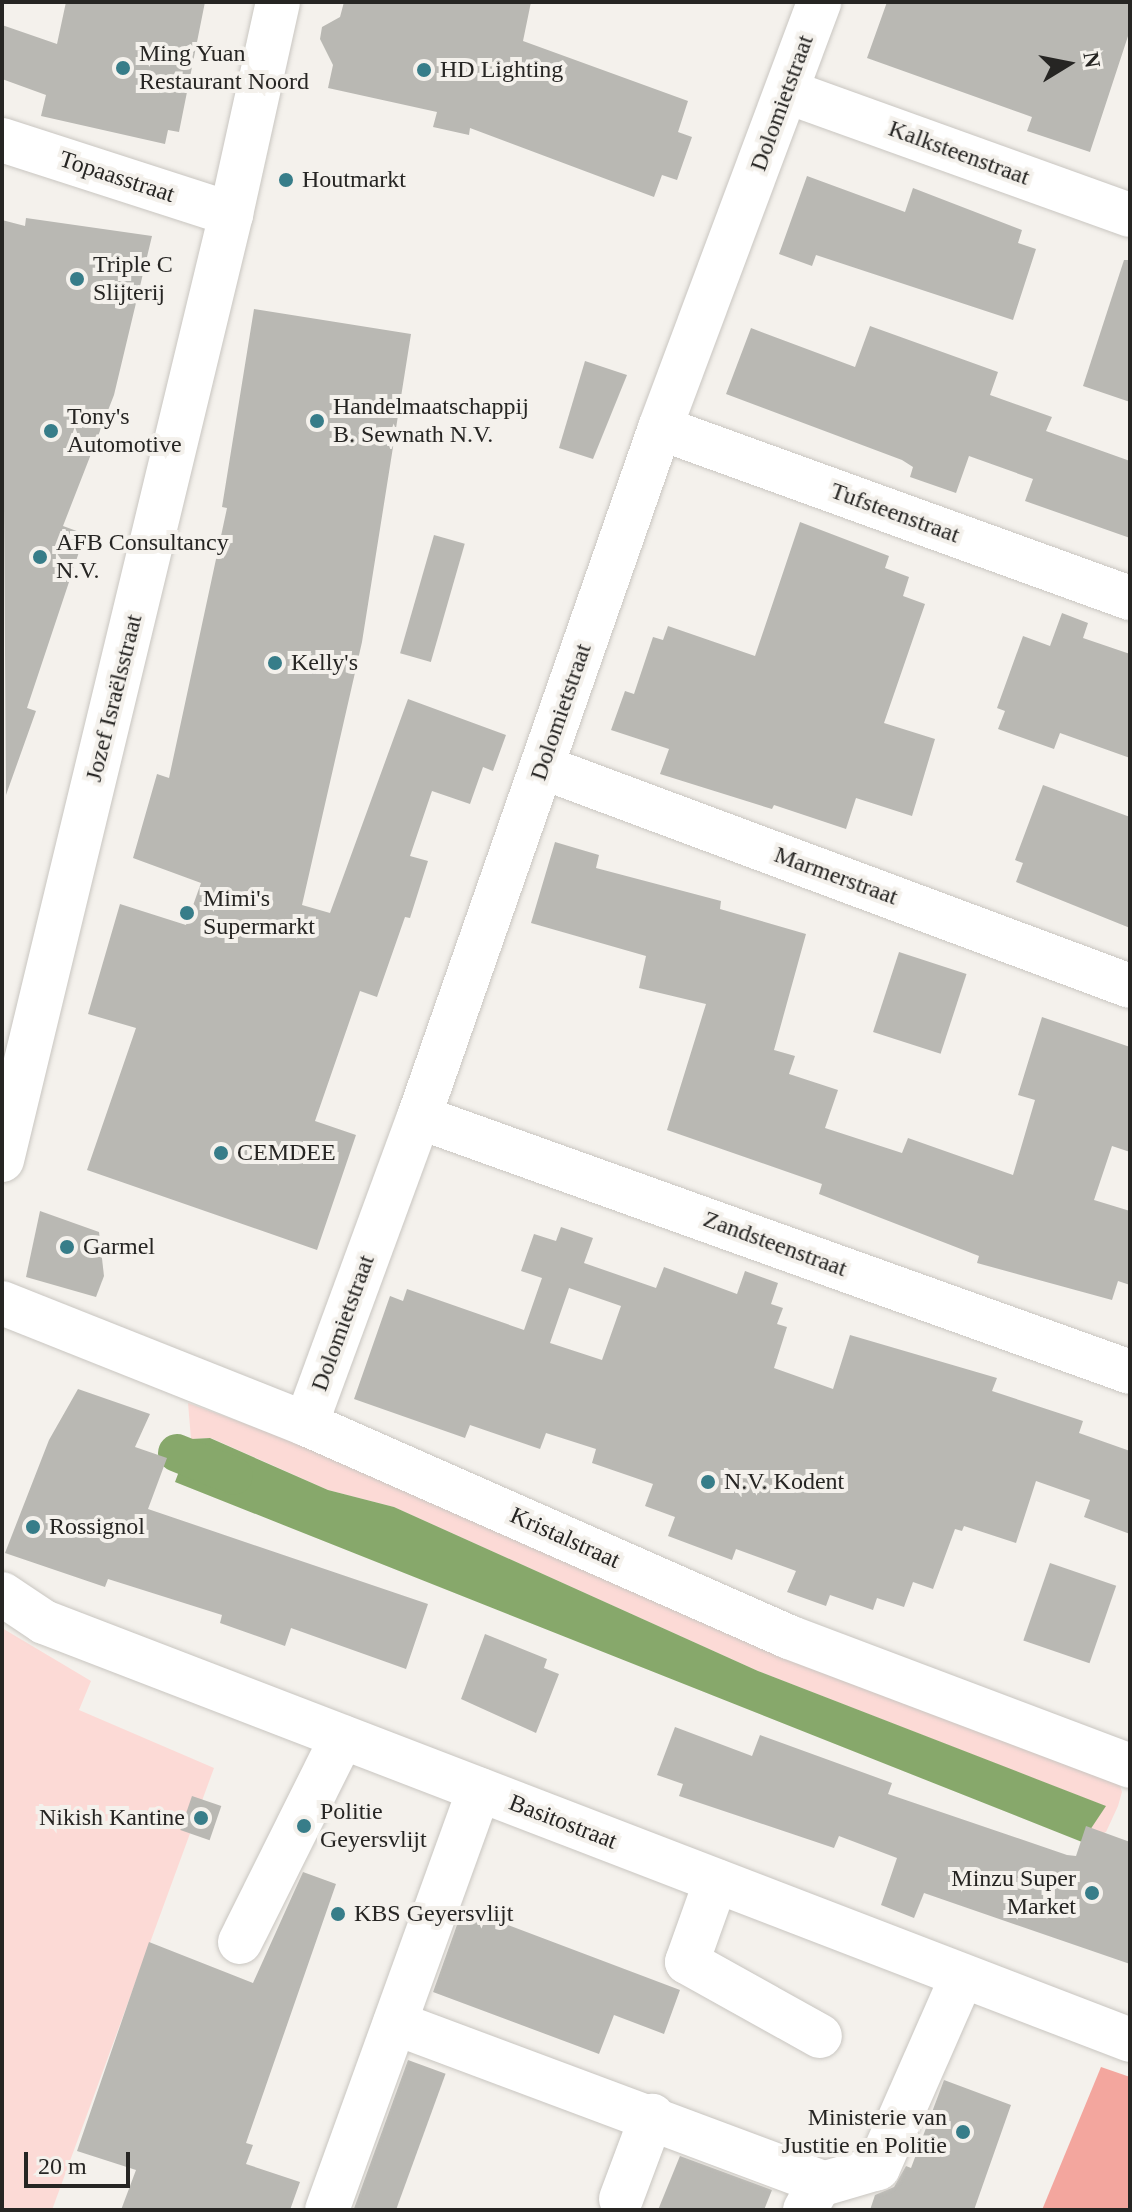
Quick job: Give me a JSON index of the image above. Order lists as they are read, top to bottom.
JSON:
{
  "streets": {
    "street": [
      "Dolomietstraat",
      "Kalksteenstraat",
      "Topaasstraat",
      "Tufsteenstraat",
      "Jozef Israëlsstraat",
      "Marmerstraat",
      "Zandsteenstraat",
      "Kristalstraat",
      "Basitostraat"
    ]
  },
  "crossings": [
    ["Dolomietstraat", "Kalksteenstraat"],
    ["Dolomietstraat", "Tufsteenstraat"],
    ["Dolomietstraat", "Marmerstraat"],
    ["Dolomietstraat", "Zandsteenstraat"],
    ["Dolomietstraat", "Kristalstraat"],
    ["Topaasstraat", "Jozef Israëlsstraat"]
  ],
  "places": [
    "Ming Yuan Restaurant Noord",
    "HD Lighting",
    "Houtmarkt",
    "Triple C Slijterij",
    "Handelmaatschappij B. Sewnath N.V.",
    "Tony's Automotive",
    "AFB Consultancy N.V.",
    "Kelly's",
    "Mimi's Supermarkt",
    "CEMDEE",
    "Garmel",
    "N.V. Kodent",
    "Rossignol",
    "Nikish Kantine",
    "Politie Geyersvlijt",
    "Minzu Super Market",
    "KBS Geyersvlijt",
    "Ministerie van Justitie en Politie"
  ],
  "scale_bar": "20 m",
  "north": "right"
}
